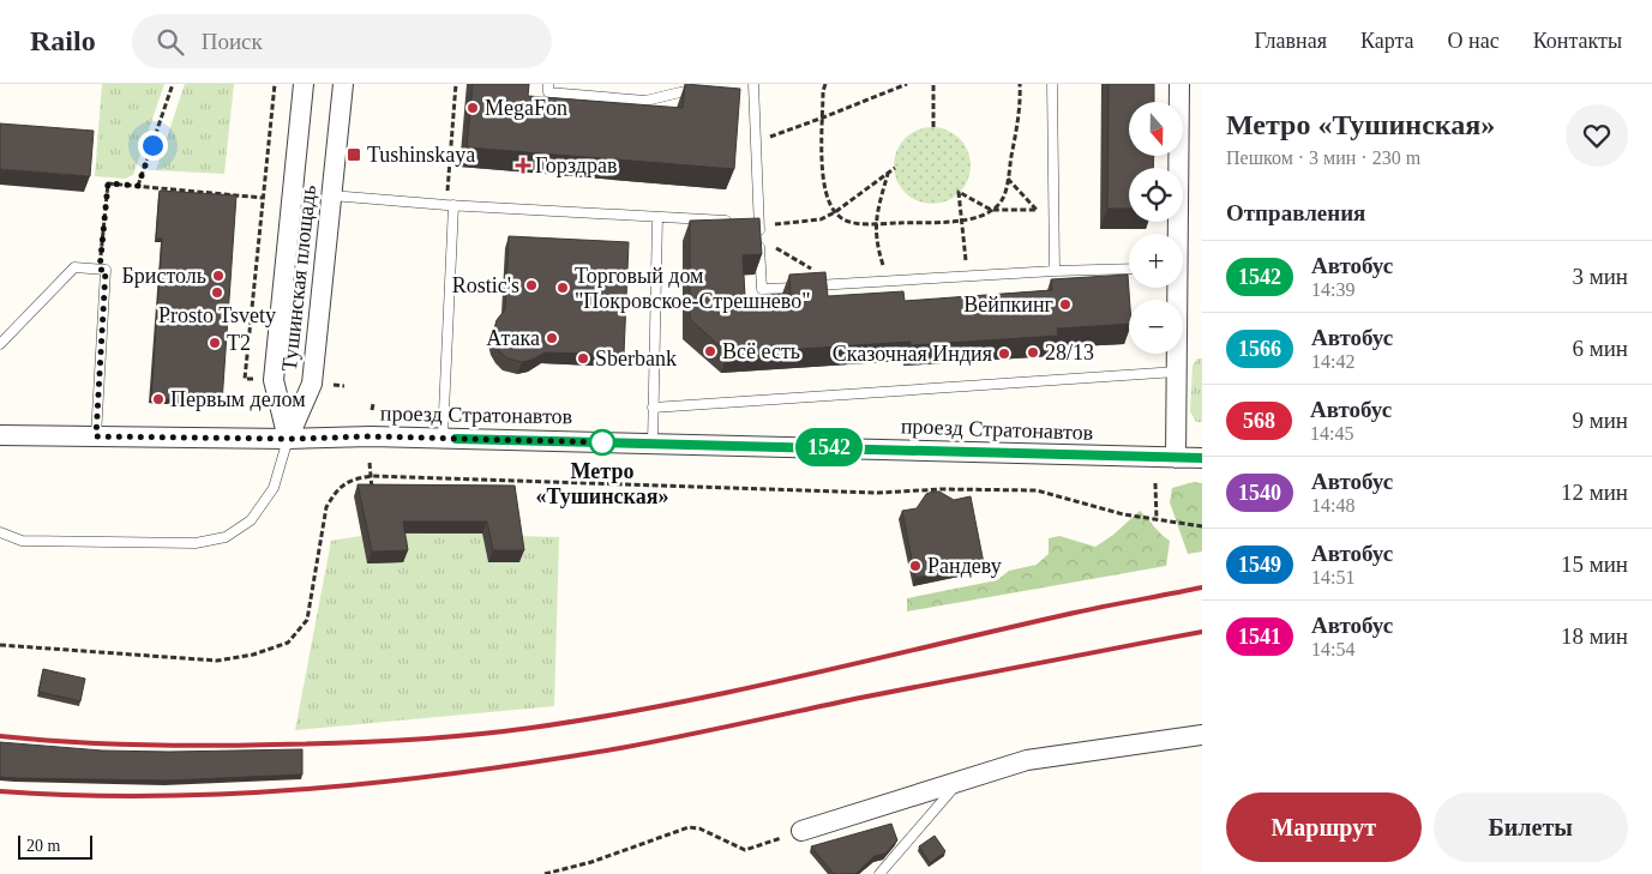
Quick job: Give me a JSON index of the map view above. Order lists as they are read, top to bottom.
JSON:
{
  "streets": {
    "street": ["Тушинская площадь", "проезд Стратонавтов"]
  },
  "crossings": [
    ["Тушинская площадь", "проезд Стратонавтов"]
  ],
  "places": {
    "other": [
      "MegaFon",
      "Бристоль",
      "Rostic's",
      "Торговый дом \"Покровское-Стрешнево\"",
      "Prosto Tsvety",
      "Вейпкинг",
      "Атака",
      "T2",
      "Всё есть",
      "28/13",
      "Сказочная Индия",
      "Sberbank",
      "Первым делом",
      "Метро «Тушинская»",
      "Рандеву"
    ],
    "transit": ["Tushinskaya"],
    "health": ["Горздрав"]
  },
  "lines": ["bus line 1542"],
  "scale_bar": "20 m",
  "north": "bottom",
  "page": {
    "header": "Railo",
    "search": "Поиск",
    "nav": [
      "Главная",
      "Карта",
      "О нас",
      "Контакты"
    ],
    "on_map": "1542",
    "heading": [
      ["Метро «Тушинская»", "Пешком · 3 мин · 230 m"],
      "Отправления"
    ],
    "map_buttons": ["+", "−"],
    "list": [
      {
        "mark": "1542",
        "name": "Автобус",
        "note": "14:39",
        "value": "3 мин"
      },
      {
        "mark": "1566",
        "name": "Автобус",
        "note": "14:42",
        "value": "6 мин"
      },
      {
        "mark": "568",
        "name": "Автобус",
        "note": "14:45",
        "value": "9 мин"
      },
      {
        "mark": "1540",
        "name": "Автобус",
        "note": "14:48",
        "value": "12 мин"
      },
      {
        "mark": "1549",
        "name": "Автобус",
        "note": "14:51",
        "value": "15 мин"
      },
      {
        "mark": "1541",
        "name": "Автобус",
        "note": "14:54",
        "value": "18 мин"
      }
    ],
    "buttons": ["Маршрут", "Билеты"],
    "scale": "20 m"
  }
}
